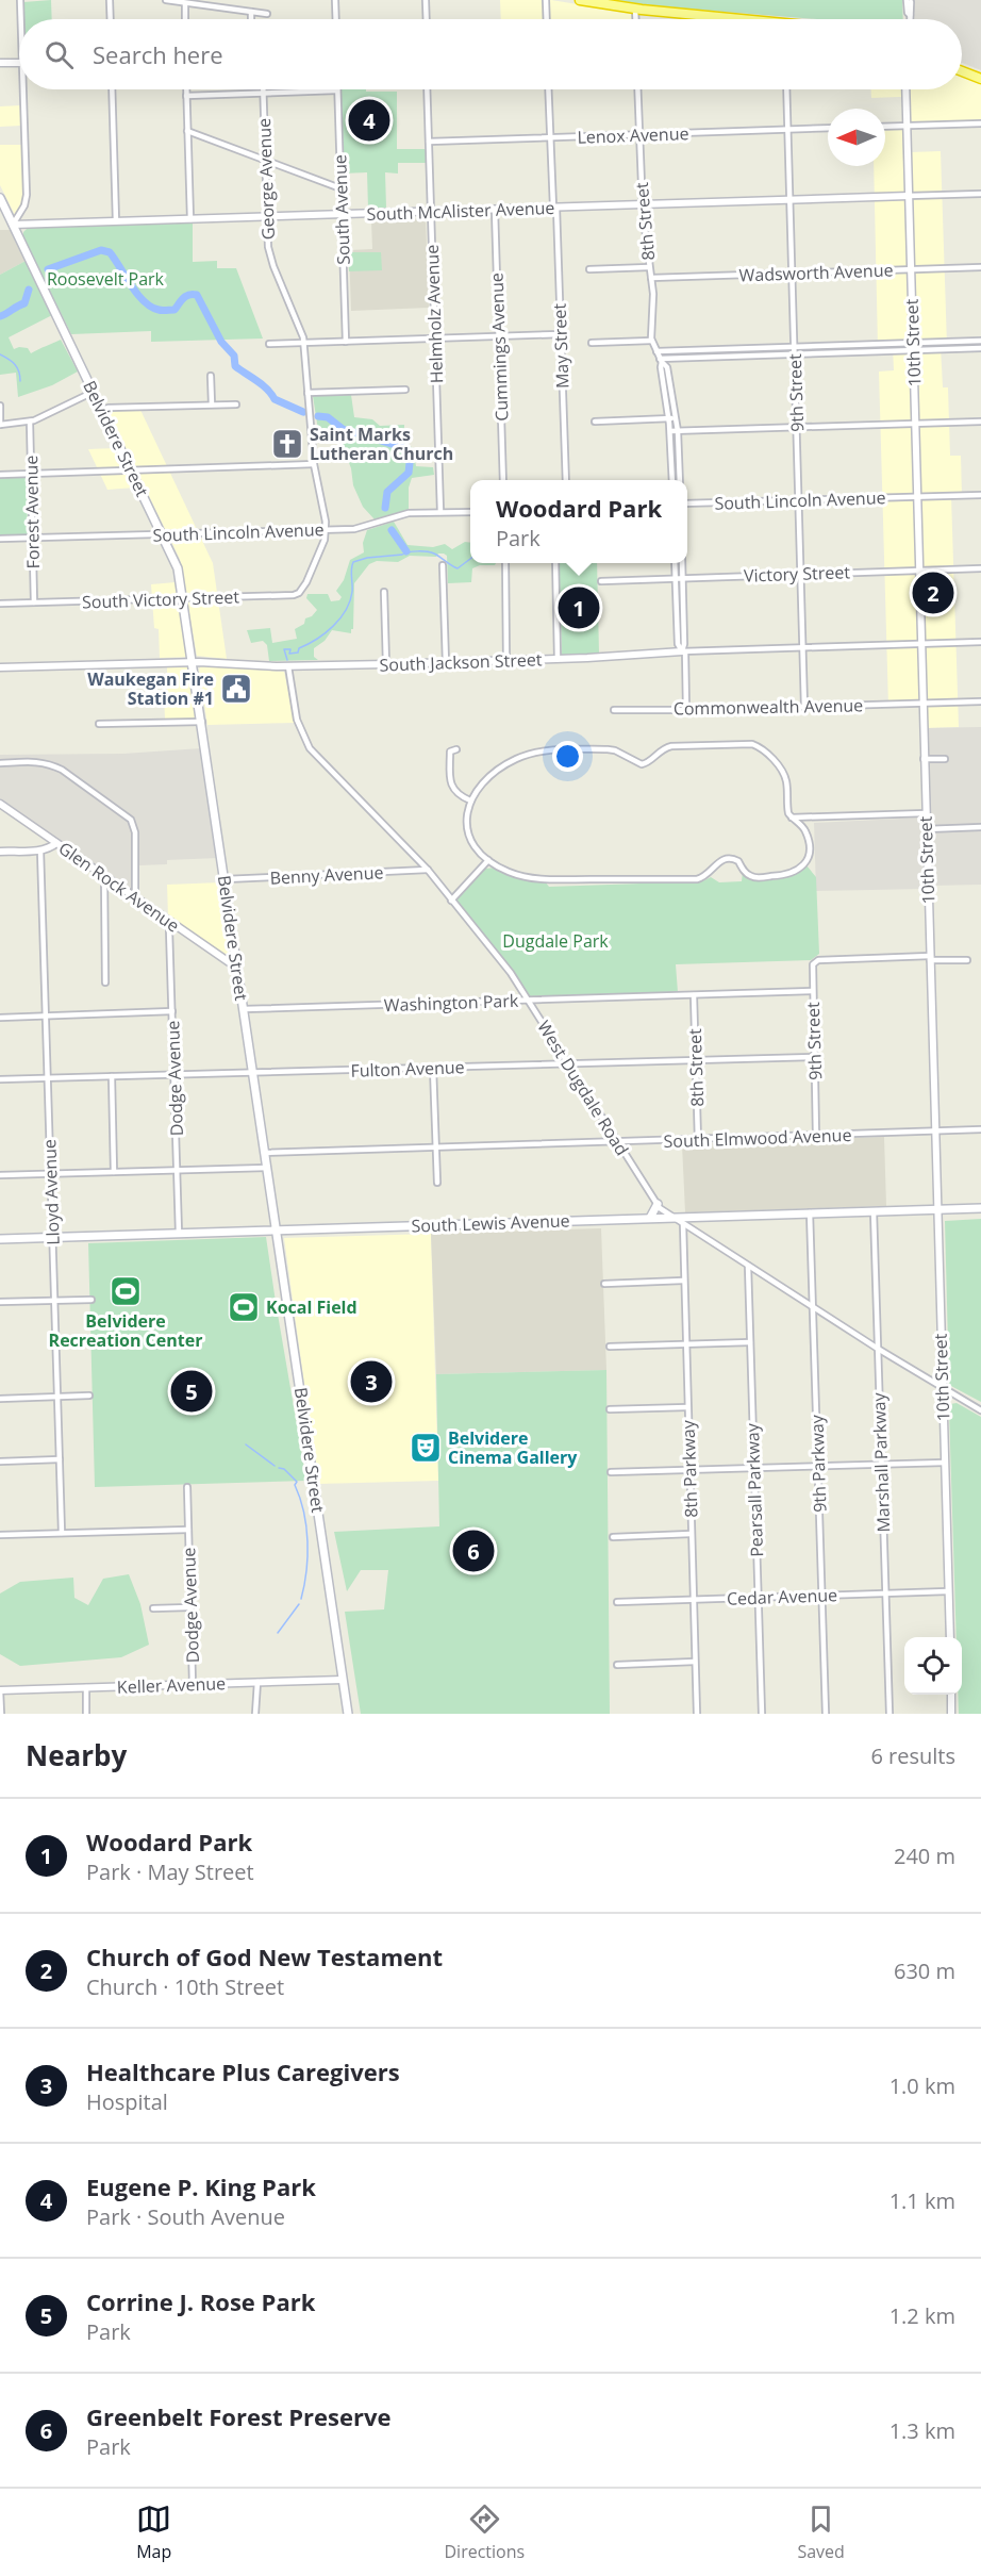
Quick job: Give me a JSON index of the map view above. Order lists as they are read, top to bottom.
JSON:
{
  "streets": {
    "main road": ["Belvidere Street", "South Lewis Avenue"],
    "street": [
      "Lenox Avenue",
      "George Avenue",
      "South Avenue",
      "South McAlister Avenue",
      "8th Street",
      "Wadsworth Avenue",
      "Helmholz Avenue",
      "10th Street",
      "May Street",
      "Cummings Avenue",
      "9th Street",
      "South Lincoln Avenue",
      "Forest Avenue",
      "Victory Street",
      "South Victory Street",
      "South Jackson Street",
      "Commonwealth Avenue",
      "Benny Avenue",
      "Glen Rock Avenue",
      "Washington Park",
      "Fulton Avenue",
      "Dodge Avenue",
      "West Dugdale Road",
      "South Elmwood Avenue",
      "Lloyd Avenue",
      "Marshall Parkway",
      "9th Parkway",
      "8th Parkway",
      "Pearsall Parkway",
      "Cedar Avenue",
      "Keller Avenue"
    ]
  },
  "crossings": [
    ["Lenox Avenue", "8th Street"],
    ["Lenox Avenue", "Helmholz Avenue"],
    ["Lenox Avenue", "May Street"],
    ["Lenox Avenue", "9th Street"],
    ["George Avenue", "South McAlister Avenue"],
    ["George Avenue", "South Lincoln Avenue"],
    ["George Avenue", "South Victory Street"],
    ["South Avenue", "South McAlister Avenue"],
    ["South McAlister Avenue", "8th Street"],
    ["South McAlister Avenue", "Helmholz Avenue"],
    ["South McAlister Avenue", "10th Street"],
    ["South McAlister Avenue", "May Street"],
    ["South McAlister Avenue", "Cummings Avenue"],
    ["South McAlister Avenue", "9th Street"],
    ["South McAlister Avenue", "Belvidere Street"],
    ["8th Street", "Wadsworth Avenue"],
    ["8th Street", "Washington Park"],
    ["8th Street", "Fulton Avenue"],
    ["8th Street", "South Elmwood Avenue"],
    ["Wadsworth Avenue", "10th Street"],
    ["Wadsworth Avenue", "9th Street"],
    ["Helmholz Avenue", "South Lincoln Avenue"],
    ["10th Street", "9th Street"],
    ["10th Street", "South Lincoln Avenue"],
    ["10th Street", "Victory Street"],
    ["10th Street", "South Jackson Street"],
    ["10th Street", "Commonwealth Avenue"],
    ["10th Street", "West Dugdale Road"],
    ["10th Street", "South Elmwood Avenue"],
    ["10th Street", "South Lewis Avenue"],
    ["10th Street", "Cedar Avenue"],
    ["9th Street", "South Lincoln Avenue"],
    ["9th Street", "Victory Street"],
    ["9th Street", "South Jackson Street"],
    ["9th Street", "Commonwealth Avenue"],
    ["9th Street", "Washington Park"],
    ["9th Street", "Fulton Avenue"],
    ["9th Street", "South Elmwood Avenue"],
    ["Belvidere Street", "South Lincoln Avenue"],
    ["Belvidere Street", "South Victory Street"],
    ["Belvidere Street", "South Jackson Street"],
    ["Belvidere Street", "Benny Avenue"],
    ["Belvidere Street", "Glen Rock Avenue"],
    ["Belvidere Street", "Washington Park"],
    ["Belvidere Street", "Fulton Avenue"],
    ["Belvidere Street", "South Elmwood Avenue"],
    ["Belvidere Street", "South Lewis Avenue"],
    ["Belvidere Street", "Keller Avenue"],
    ["South Lincoln Avenue", "Forest Avenue"],
    ["South Lincoln Avenue", "South Victory Street"],
    ["Forest Avenue", "South Victory Street"],
    ["South Jackson Street", "West Dugdale Road"],
    ["Benny Avenue", "West Dugdale Road"],
    ["Glen Rock Avenue", "Dodge Avenue"],
    ["Washington Park", "West Dugdale Road"],
    ["Fulton Avenue", "Dodge Avenue"],
    ["Fulton Avenue", "West Dugdale Road"],
    ["Fulton Avenue", "Lloyd Avenue"],
    ["Dodge Avenue", "South Lewis Avenue"],
    ["Dodge Avenue", "Keller Avenue"],
    ["West Dugdale Road", "South Elmwood Avenue"],
    ["West Dugdale Road", "South Lewis Avenue"],
    ["West Dugdale Road", "Marshall Parkway"],
    ["West Dugdale Road", "9th Parkway"],
    ["West Dugdale Road", "8th Parkway"],
    ["West Dugdale Road", "Pearsall Parkway"],
    ["Lloyd Avenue", "South Lewis Avenue"],
    ["South Lewis Avenue", "Marshall Parkway"],
    ["South Lewis Avenue", "9th Parkway"],
    ["Marshall Parkway", "Cedar Avenue"],
    ["9th Parkway", "Cedar Avenue"],
    ["8th Parkway", "Cedar Avenue"],
    ["Pearsall Parkway", "Cedar Avenue"]
  ],
  "parks": ["Roosevelt Park", "Dugdale Park"],
  "places": {
    "church": ["Saint Marks Lutheran Church"],
    "public building": ["Waukegan Fire Station #1"],
    "sports": ["Belvidere Recreation Center", "Kocal Field"],
    "theatre": ["Belvidere Cinema Gallery"]
  },
  "north": "left",
  "page": {
    "search": "Search here",
    "pins": [
      "4",
      "2",
      "1",
      "3",
      "5",
      "6"
    ],
    "popup": ["Woodard Park", "Park"],
    "heading": ["Nearby", "6 results"],
    "list": [
      {
        "mark": "1",
        "name": "Woodard Park",
        "note": "Park · May Street",
        "value": "240 m"
      },
      {
        "mark": "2",
        "name": "Church of God New Testament",
        "note": "Church · 10th Street",
        "value": "630 m"
      },
      {
        "mark": "3",
        "name": "Healthcare Plus Caregivers",
        "note": "Hospital",
        "value": "1.0 km"
      },
      {
        "mark": "4",
        "name": "Eugene P. King Park",
        "note": "Park · South Avenue",
        "value": "1.1 km"
      },
      {
        "mark": "5",
        "name": "Corrine J. Rose Park",
        "note": "Park",
        "value": "1.2 km"
      },
      {
        "mark": "6",
        "name": "Greenbelt Forest Preserve",
        "note": "Park",
        "value": "1.3 km"
      }
    ],
    "nav": ["Map", "Directions", "Saved"]
  }
}
